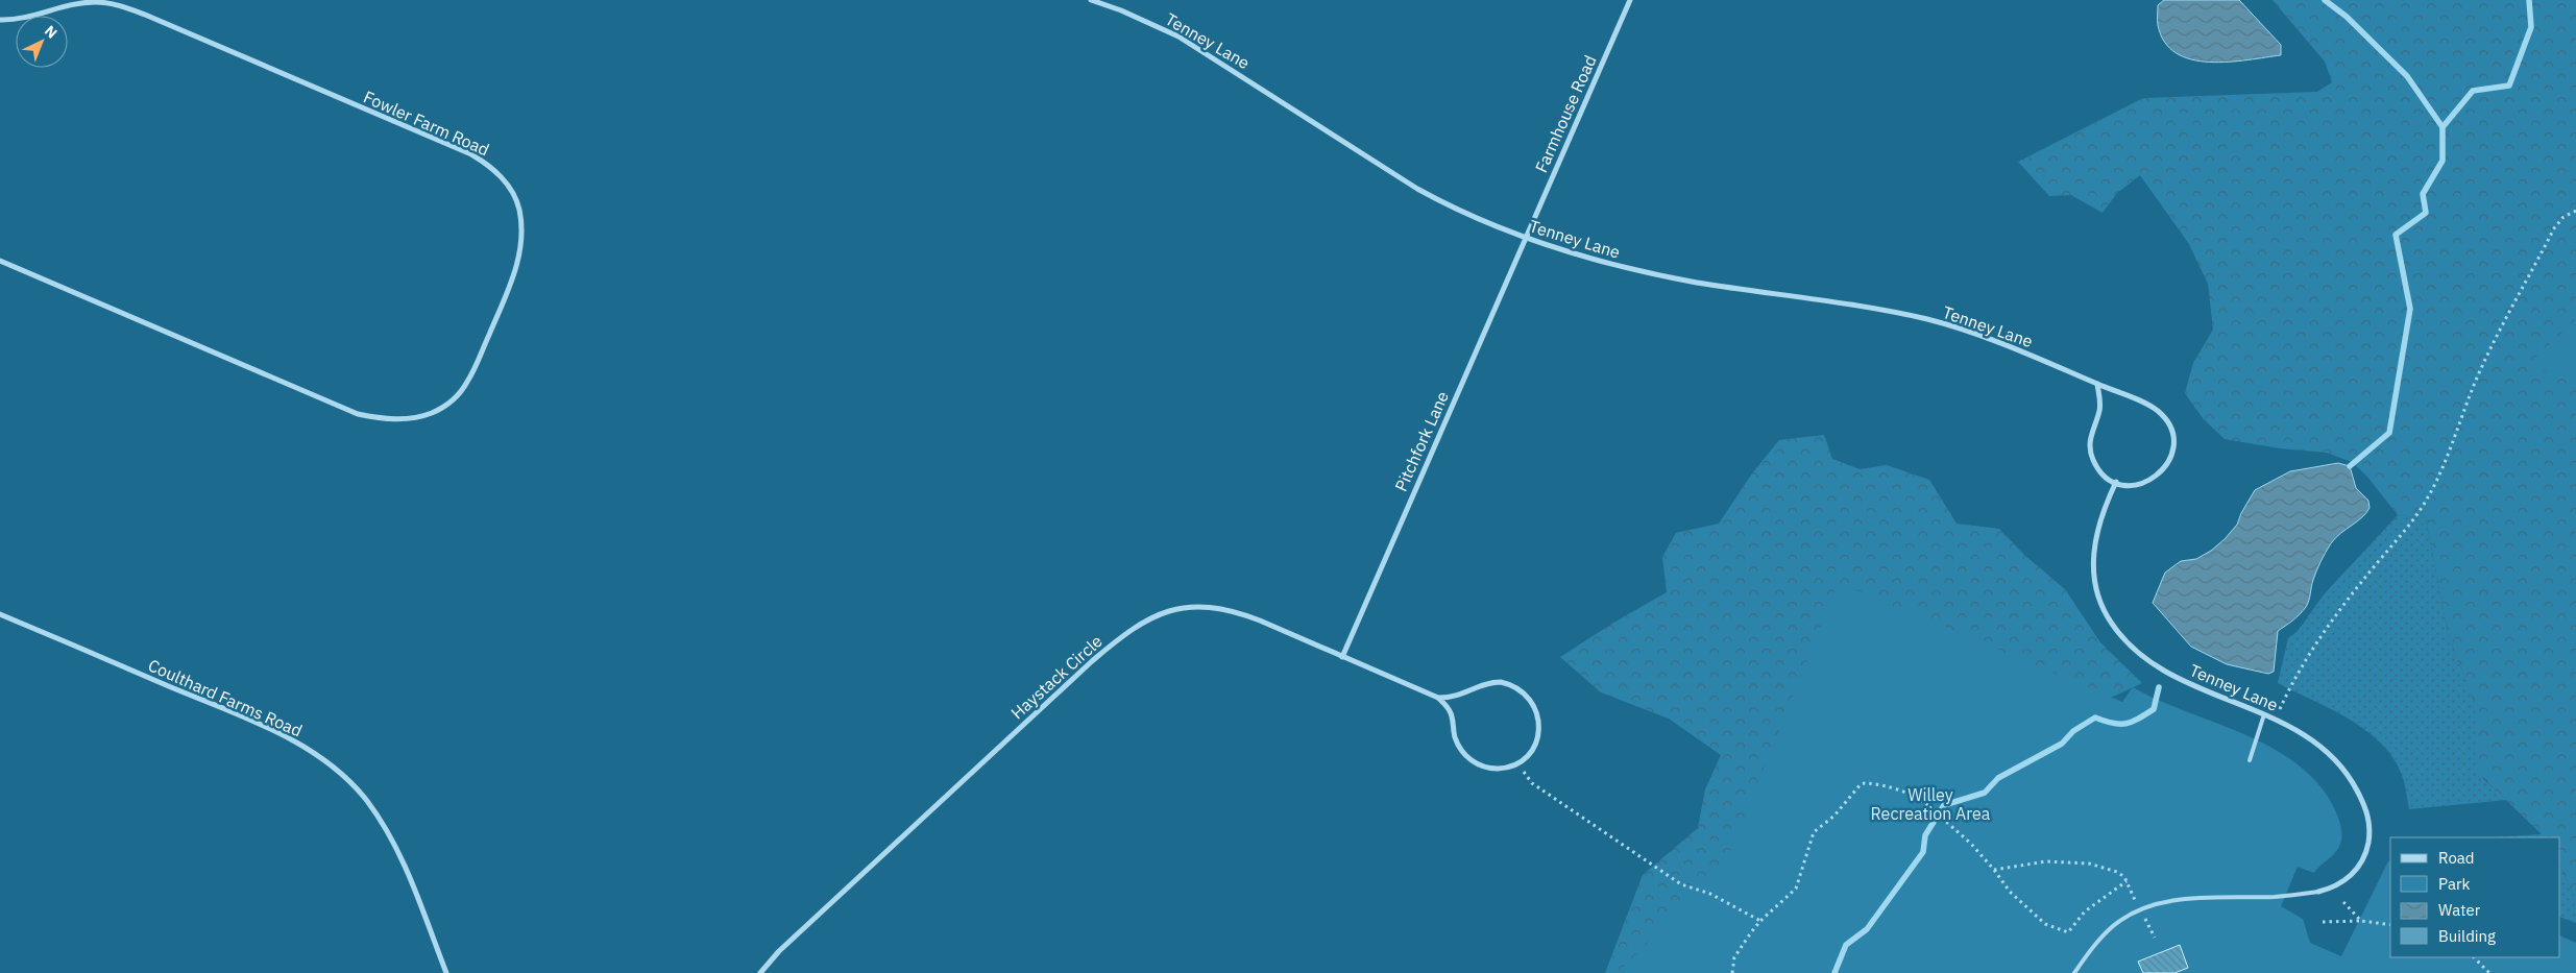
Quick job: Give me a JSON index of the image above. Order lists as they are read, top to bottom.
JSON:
{
  "streets": {
    "street": [
      "Tenney Lane",
      "Farmhouse Road",
      "Fowler Farm Road",
      "Pitchfork Lane",
      "Haystack Circle",
      "Coulthard Farms Road"
    ]
  },
  "crossings": [
    ["Tenney Lane", "Farmhouse Road"],
    ["Tenney Lane", "Pitchfork Lane"],
    ["Farmhouse Road", "Pitchfork Lane"],
    ["Pitchfork Lane", "Haystack Circle"]
  ],
  "parks": ["Willey Recreation Area"],
  "legend": [
    "Road",
    "Park",
    "Water",
    "Building"
  ],
  "north": "top right"
}
